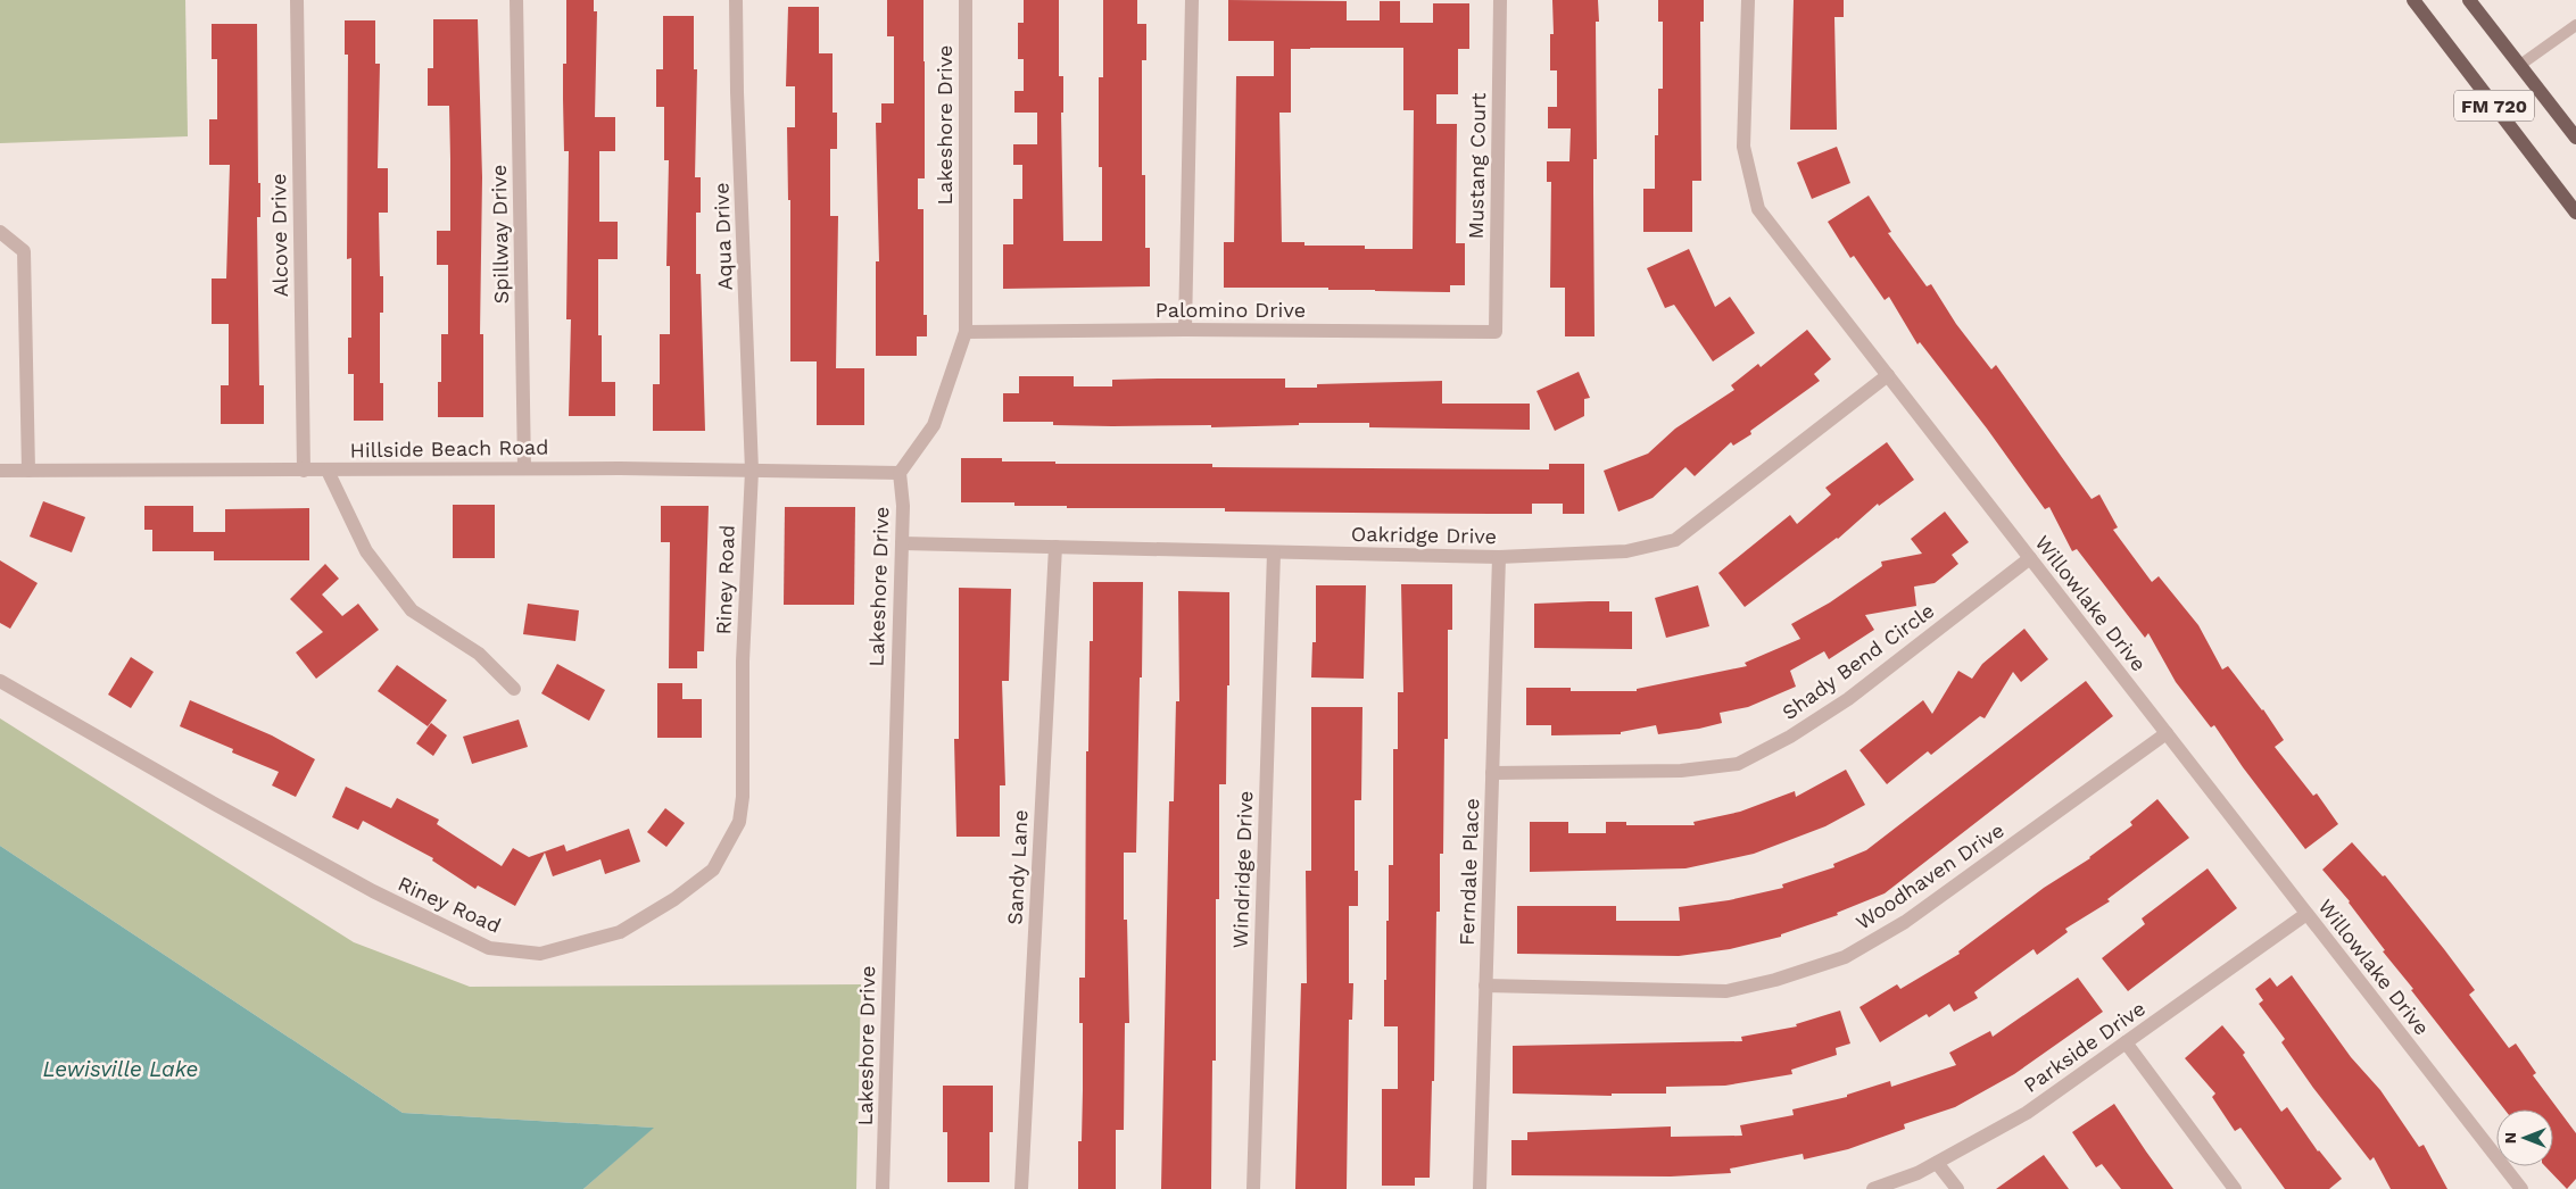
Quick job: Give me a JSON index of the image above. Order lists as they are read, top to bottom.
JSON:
{
  "streets": {
    "main road": ["FM 720"],
    "street": [
      "Lakeshore Drive",
      "Mustang Court",
      "Spillway Drive",
      "Alcove Drive",
      "Aqua Drive",
      "Palomino Drive",
      "Hillside Beach Road",
      "Oakridge Drive",
      "Riney Road",
      "Willowlake Drive",
      "Shady Bend Circle",
      "Sandy Lane",
      "Windridge Drive",
      "Ferndale Place",
      "Woodhaven Drive",
      "Parkside Drive"
    ]
  },
  "crossings": [
    ["Lakeshore Drive", "Palomino Drive"],
    ["Lakeshore Drive", "Hillside Beach Road"],
    ["Lakeshore Drive", "Oakridge Drive"],
    ["Mustang Court", "Palomino Drive"],
    ["Spillway Drive", "Hillside Beach Road"],
    ["Alcove Drive", "Hillside Beach Road"],
    ["Aqua Drive", "Hillside Beach Road"],
    ["Aqua Drive", "Riney Road"],
    ["Hillside Beach Road", "Riney Road"],
    ["Oakridge Drive", "Willowlake Drive"],
    ["Oakridge Drive", "Sandy Lane"],
    ["Oakridge Drive", "Windridge Drive"],
    ["Oakridge Drive", "Ferndale Place"],
    ["Willowlake Drive", "Shady Bend Circle"],
    ["Willowlake Drive", "Woodhaven Drive"],
    ["Willowlake Drive", "Parkside Drive"],
    ["Shady Bend Circle", "Ferndale Place"],
    ["Ferndale Place", "Woodhaven Drive"]
  ],
  "water": ["Lewisville Lake"],
  "north": "left"
}
